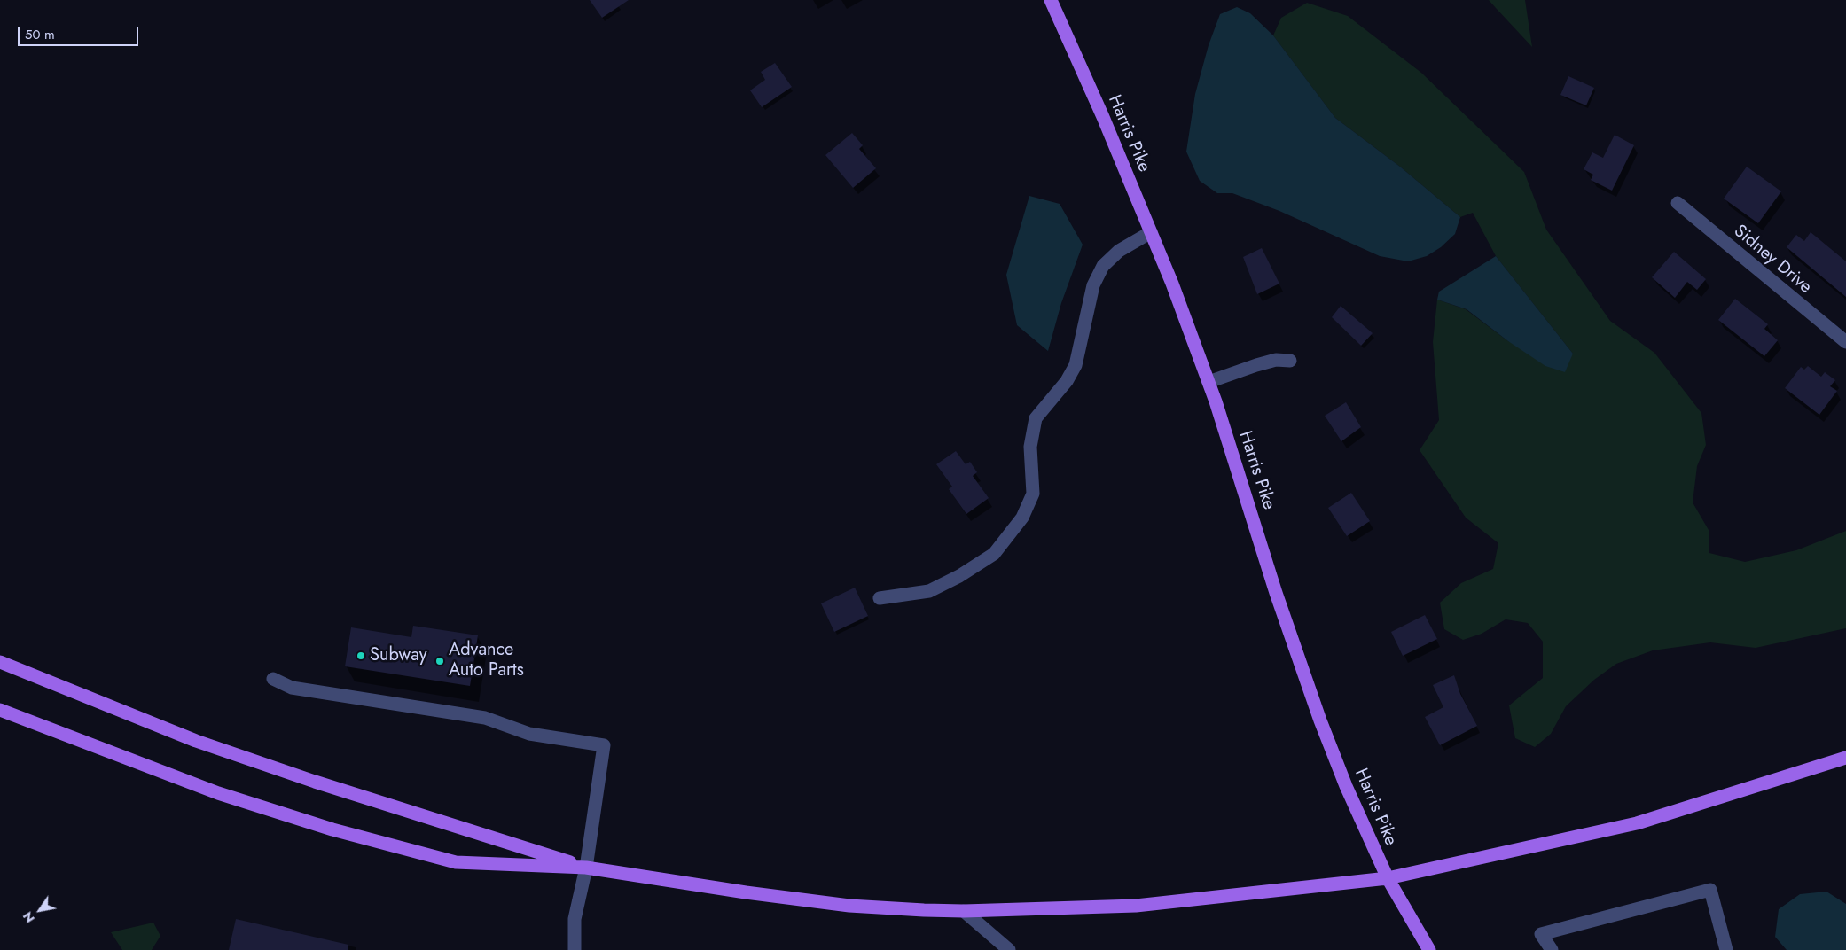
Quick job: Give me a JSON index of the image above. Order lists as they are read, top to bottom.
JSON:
{
  "streets": {
    "main road": ["Harris Pike"],
    "street": ["Sidney Drive"]
  },
  "places": ["Subway", "Advance Auto Parts"],
  "scale_bar": "50 m",
  "north": "bottom left"
}
